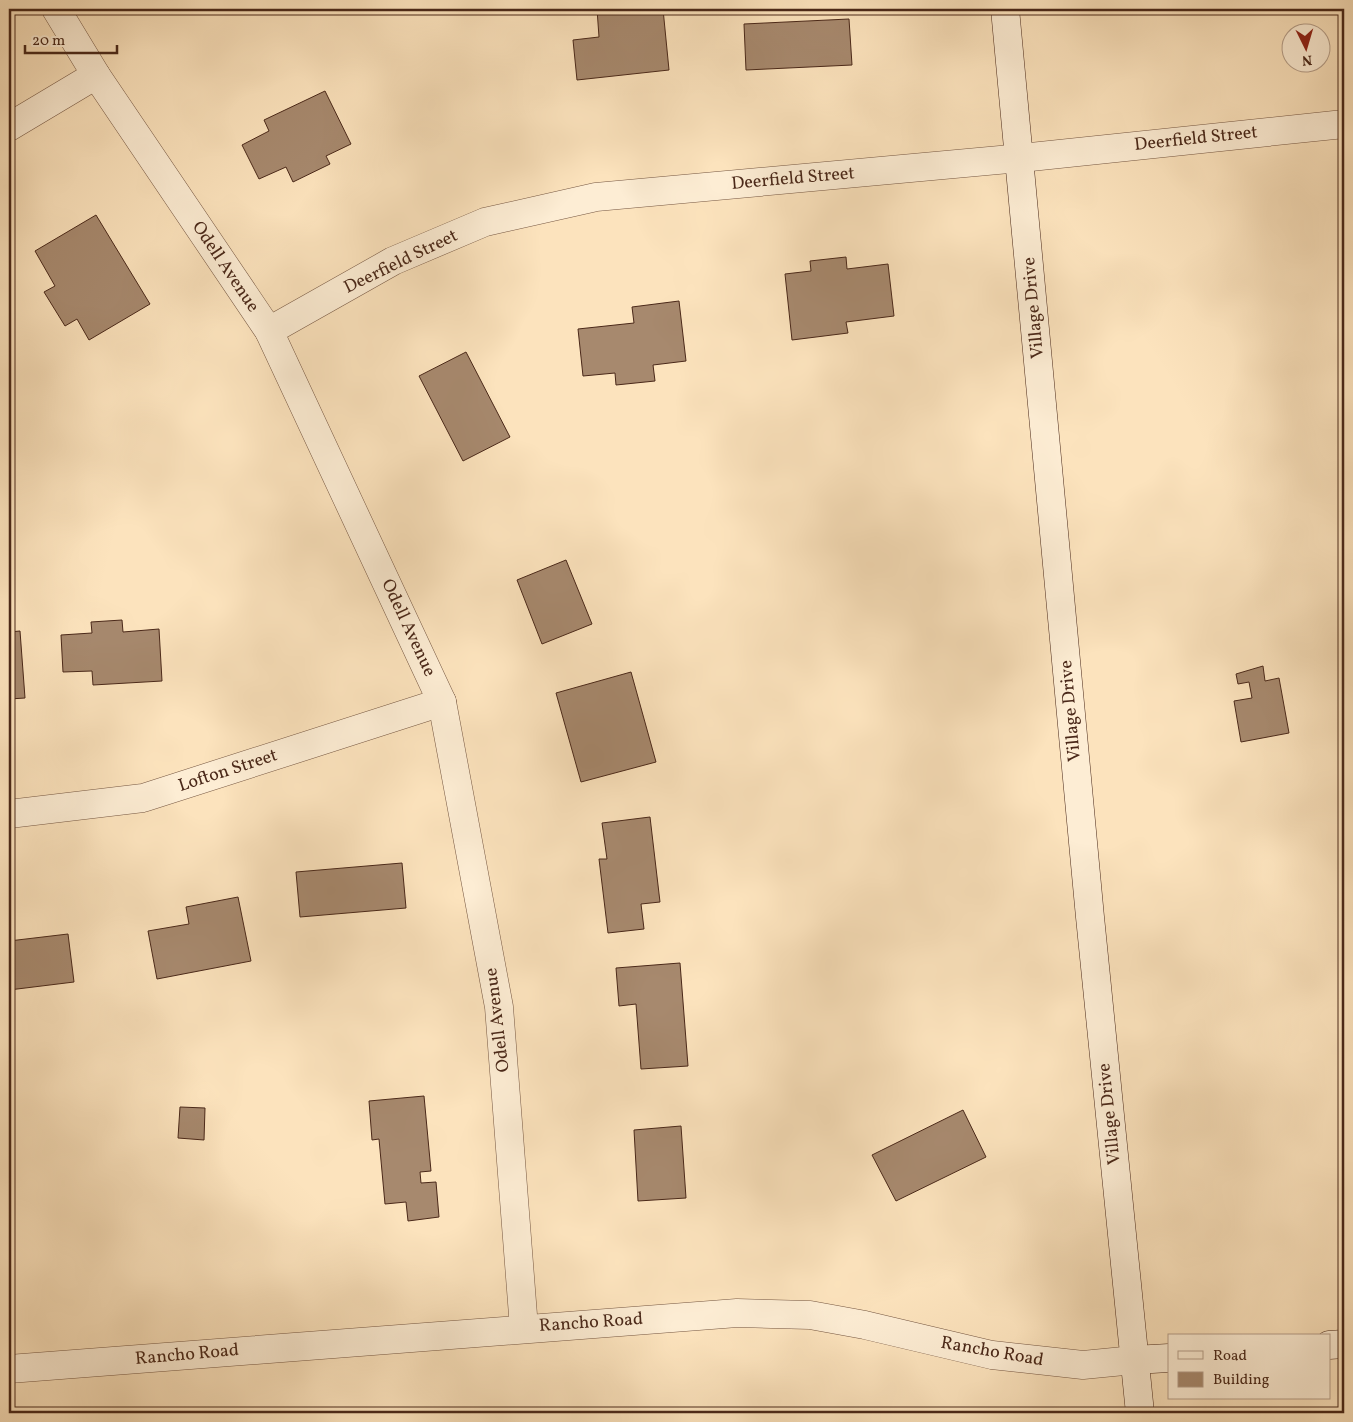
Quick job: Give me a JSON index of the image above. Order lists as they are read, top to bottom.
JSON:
{
  "streets": {
    "street": [
      "Deerfield Street",
      "Odell Avenue",
      "Village Drive",
      "Lofton Street",
      "Rancho Road"
    ]
  },
  "crossings": [
    ["Deerfield Street", "Odell Avenue"],
    ["Deerfield Street", "Village Drive"],
    ["Odell Avenue", "Lofton Street"],
    ["Odell Avenue", "Rancho Road"],
    ["Village Drive", "Rancho Road"]
  ],
  "legend": ["Road", "Building"],
  "scale_bar": "20 m",
  "north": "bottom"
}
